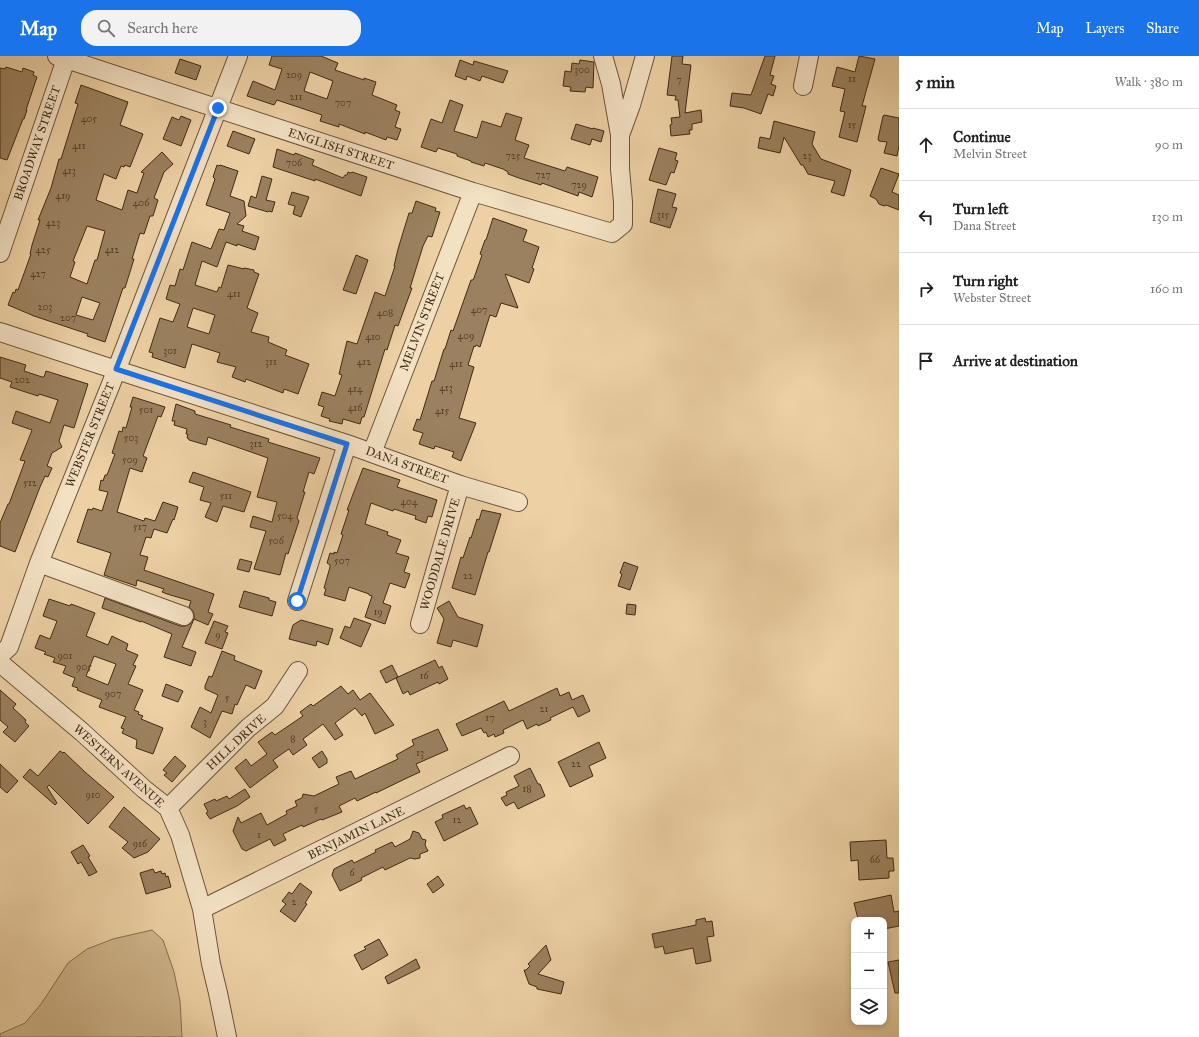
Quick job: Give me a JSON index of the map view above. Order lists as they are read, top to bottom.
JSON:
{
  "streets": {
    "street": [
      "BROADWAY STREET",
      "ENGLISH STREET",
      "MELVIN STREET",
      "WEBSTER STREET",
      "DANA STREET",
      "WOODDALE DRIVE",
      "HILL DRIVE",
      "WESTERN AVENUE",
      "BENJAMIN LANE"
    ]
  },
  "crossings": [
    ["BROADWAY STREET", "ENGLISH STREET"],
    ["ENGLISH STREET", "MELVIN STREET"],
    ["ENGLISH STREET", "WEBSTER STREET"],
    ["MELVIN STREET", "DANA STREET"],
    ["WEBSTER STREET", "DANA STREET"],
    ["DANA STREET", "WOODDALE DRIVE"],
    ["HILL DRIVE", "WESTERN AVENUE"],
    ["WESTERN AVENUE", "BENJAMIN LANE"]
  ],
  "house_numbers": [
    "300",
    "209",
    "11",
    "7",
    "211",
    "707",
    "405",
    "15",
    "411",
    "725",
    "23",
    "706",
    "413",
    "727",
    "729",
    "419",
    "406",
    "315",
    "423",
    "425",
    "412",
    "427",
    "411",
    "203",
    "407",
    "408",
    "207",
    "409",
    "410",
    "301",
    "311",
    "412",
    "411",
    "202",
    "413",
    "414",
    "416",
    "501",
    "415",
    "503",
    "312",
    "509",
    "512",
    "511",
    "404",
    "504",
    "517",
    "506",
    "507",
    "22",
    "19",
    "9",
    "901",
    "905",
    "16",
    "907",
    "5",
    "21",
    "17",
    "3",
    "8",
    "13",
    "22",
    "18",
    "910",
    "5",
    "12",
    "1",
    "916",
    "66",
    "6",
    "2"
  ],
  "page": {
    "header": "Map",
    "search": "Search here",
    "nav": ["Map", "Layers", "Share"],
    "heading": ["5 min", "Walk · 380 m"],
    "list": [
      ["Continue", "Melvin Street", "90 m"],
      ["Turn left", "Dana Street", "130 m"],
      ["Turn right", "Webster Street", "160 m"],
      "Arrive at destination"
    ],
    "map_buttons": ["+", "−"]
  }
}
